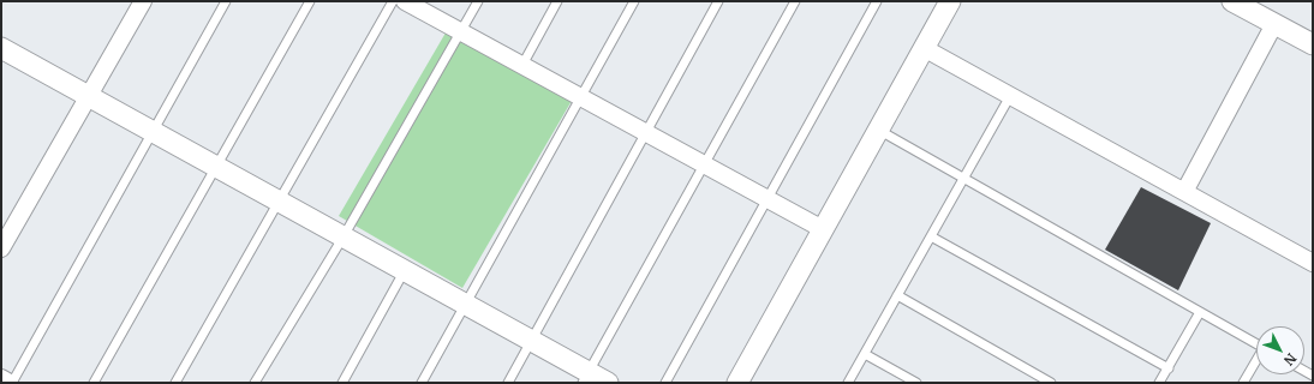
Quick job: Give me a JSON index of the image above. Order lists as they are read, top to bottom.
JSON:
{
  "north": "bottom right"
}
